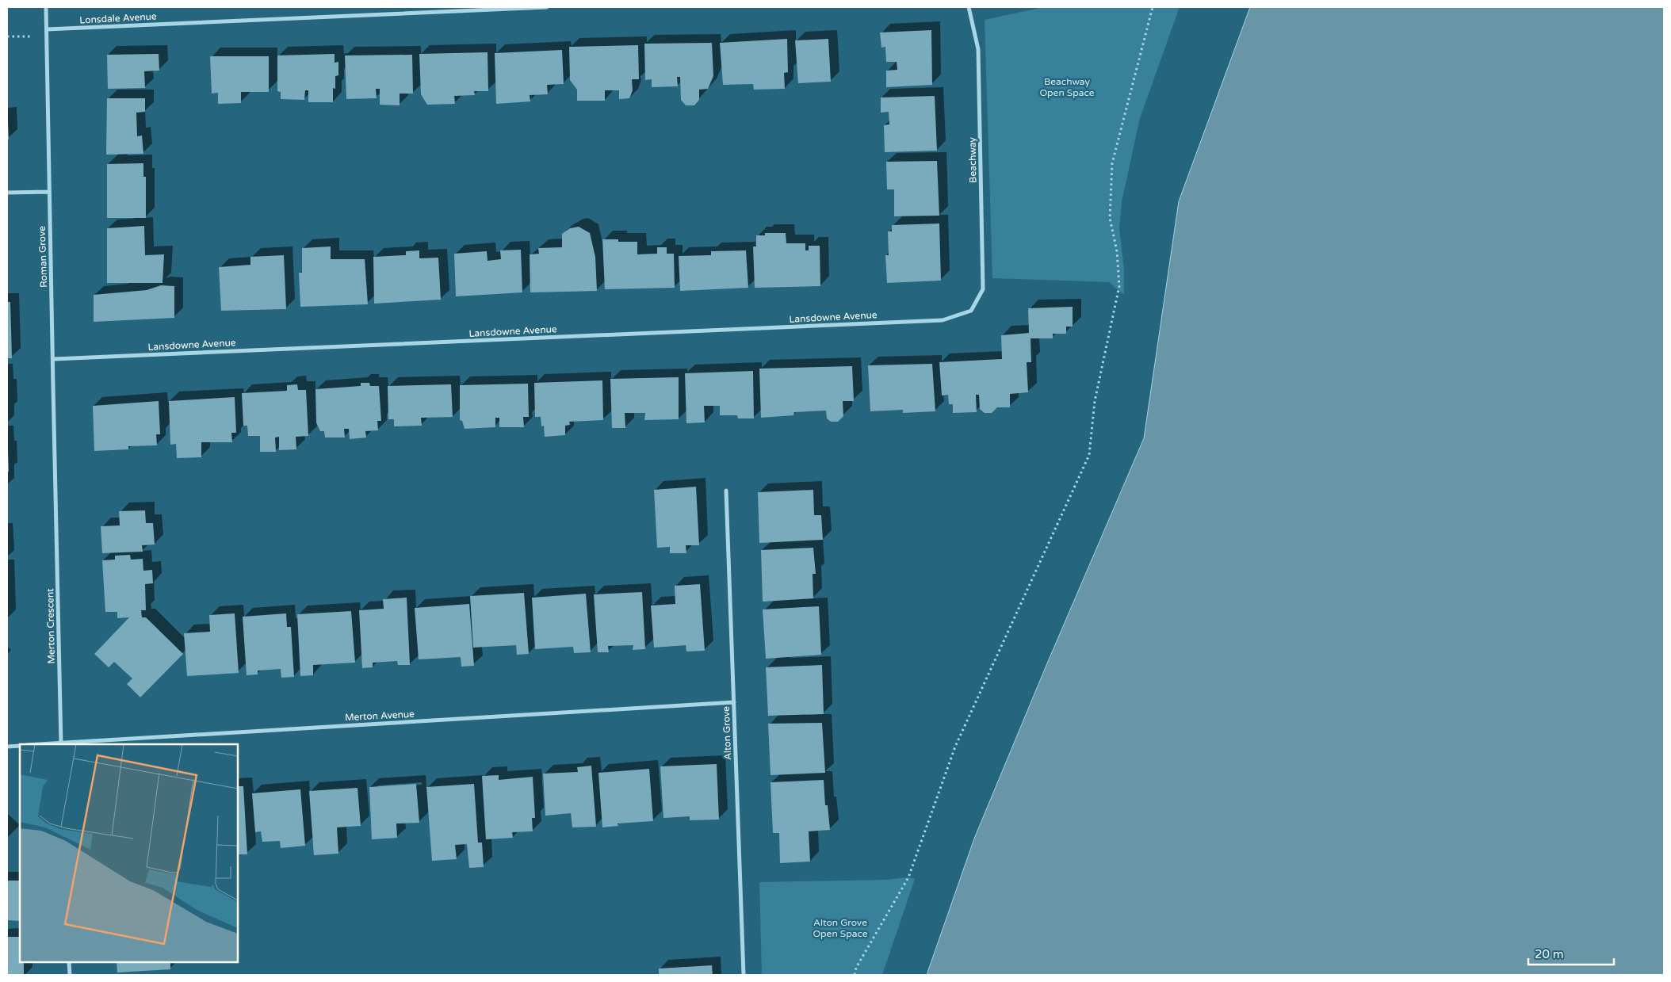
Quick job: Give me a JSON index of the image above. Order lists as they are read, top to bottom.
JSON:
{
  "streets": {
    "street": [
      "Lonsdale Avenue",
      "Beachway",
      "Roman Grove",
      "Lansdowne Avenue",
      "Merton Crescent",
      "Merton Avenue",
      "Alton Grove"
    ]
  },
  "crossings": [
    ["Lonsdale Avenue", "Roman Grove"],
    ["Beachway", "Lansdowne Avenue"],
    ["Roman Grove", "Lansdowne Avenue"],
    ["Roman Grove", "Merton Crescent"],
    ["Merton Crescent", "Merton Avenue"],
    ["Merton Avenue", "Alton Grove"]
  ],
  "parks": ["Beachway Open Space", "Alton Grove Open Space"],
  "scale_bar": "20 m"
}
